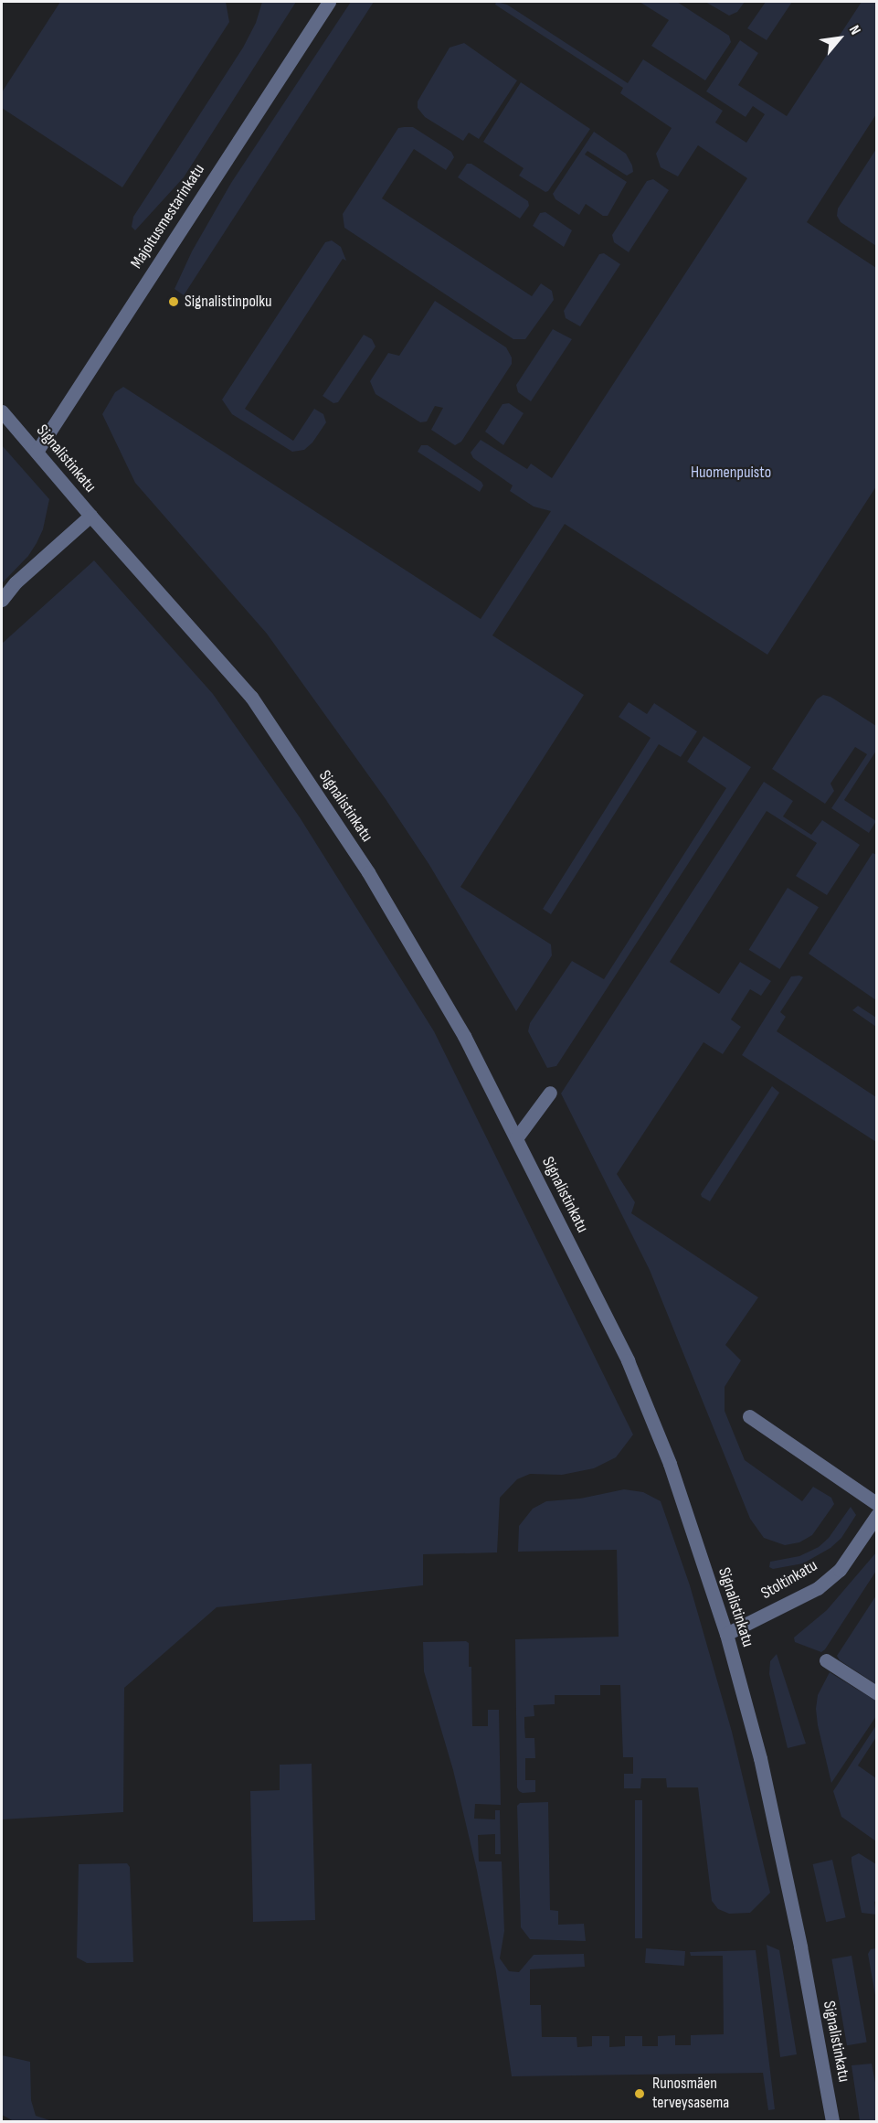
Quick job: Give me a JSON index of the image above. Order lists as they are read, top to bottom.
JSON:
{
  "streets": {
    "street": ["Majoitusmestarinkatu", "Signalistinkatu", "Stoltinkatu"]
  },
  "crossings": [
    ["Majoitusmestarinkatu", "Signalistinkatu"],
    ["Signalistinkatu", "Stoltinkatu"]
  ],
  "parks": ["Huomenpuisto"],
  "places": ["Signalistinpolku", "Runosmäen terveysasema"],
  "north": "top right"
}
